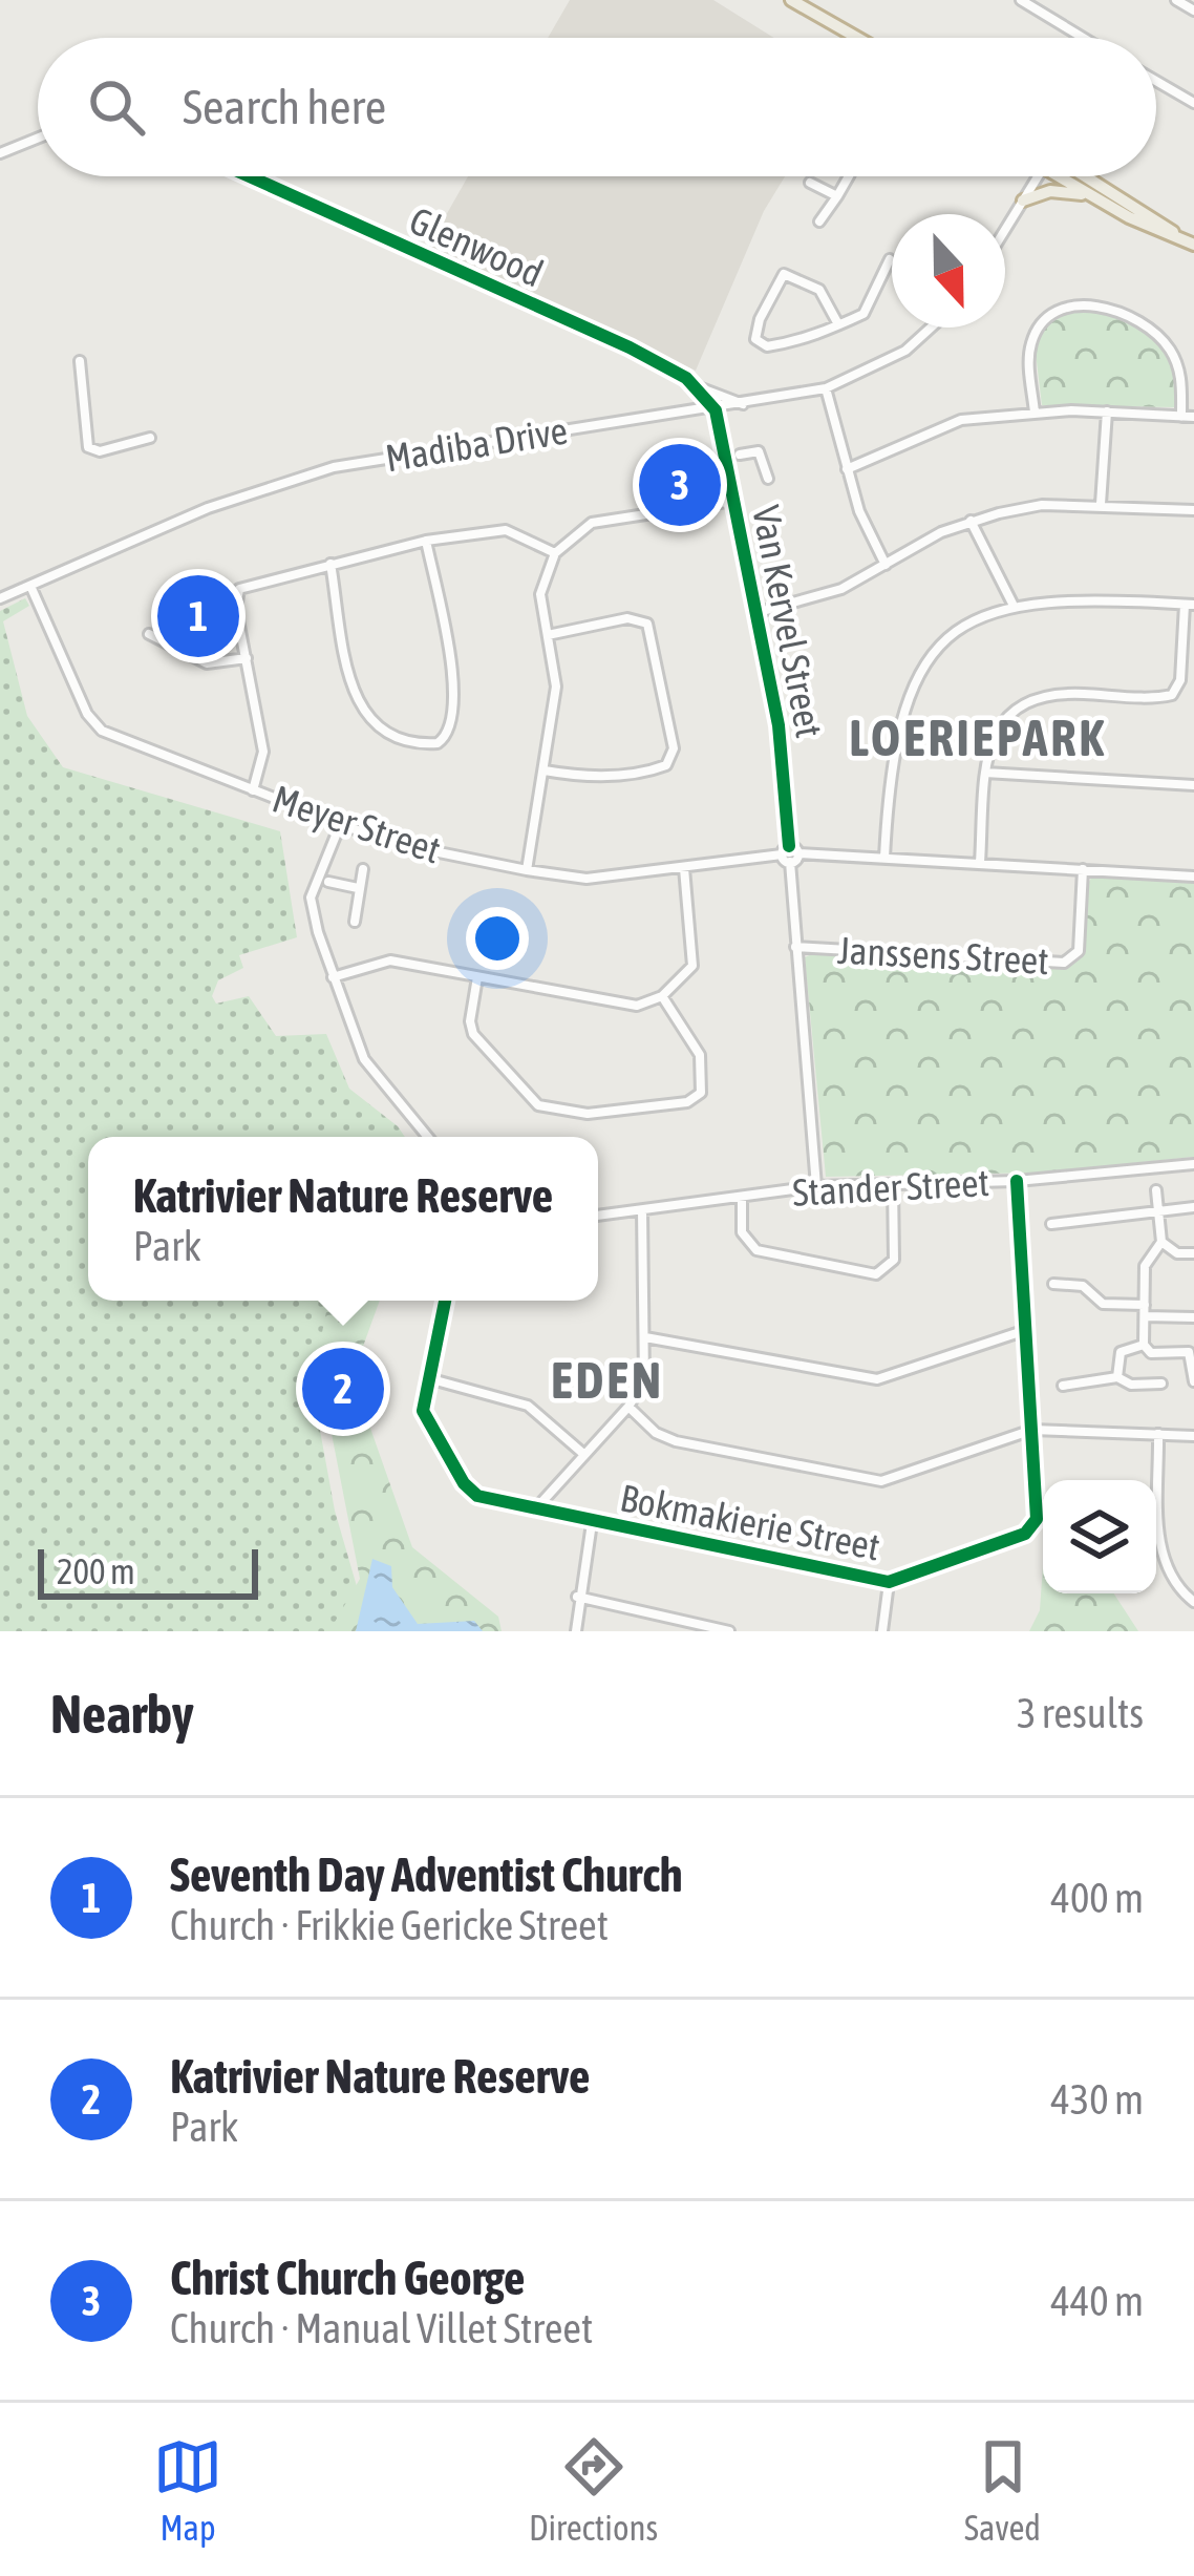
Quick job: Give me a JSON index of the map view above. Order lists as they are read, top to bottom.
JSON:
{
  "streets": {
    "street": [
      "Glenwood",
      "Madiba Drive",
      "Van Kervel Street",
      "Meyer Street",
      "Janssens Street",
      "Stander Street",
      "Bokmakierie Street"
    ]
  },
  "crossings": [
    ["Glenwood", "Madiba Drive"],
    ["Glenwood", "Van Kervel Street"],
    ["Madiba Drive", "Van Kervel Street"],
    ["Madiba Drive", "Meyer Street"],
    ["Van Kervel Street", "Meyer Street"],
    ["Van Kervel Street", "Janssens Street"],
    ["Van Kervel Street", "Stander Street"],
    ["Meyer Street", "Janssens Street"],
    ["Stander Street", "Bokmakierie Street"]
  ],
  "districts": ["LOERIEPARK", "EDEN"],
  "scale_bar": "200 m",
  "north": "bottom",
  "page": {
    "search": "Search here",
    "pins": ["3", "1", "2"],
    "popup": ["Katrivier Nature Reserve", "Park"],
    "scale": "200 m",
    "heading": ["Nearby", "3 results"],
    "list": [
      {
        "mark": "1",
        "name": "Seventh Day Adventist Church",
        "note": "Church · Frikkie Gericke Street",
        "value": "400 m"
      },
      {
        "mark": "2",
        "name": "Katrivier Nature Reserve",
        "note": "Park",
        "value": "430 m"
      },
      {
        "mark": "3",
        "name": "Christ Church George",
        "note": "Church · Manual Villet Street",
        "value": "440 m"
      }
    ],
    "nav": ["Map", "Directions", "Saved"]
  }
}
